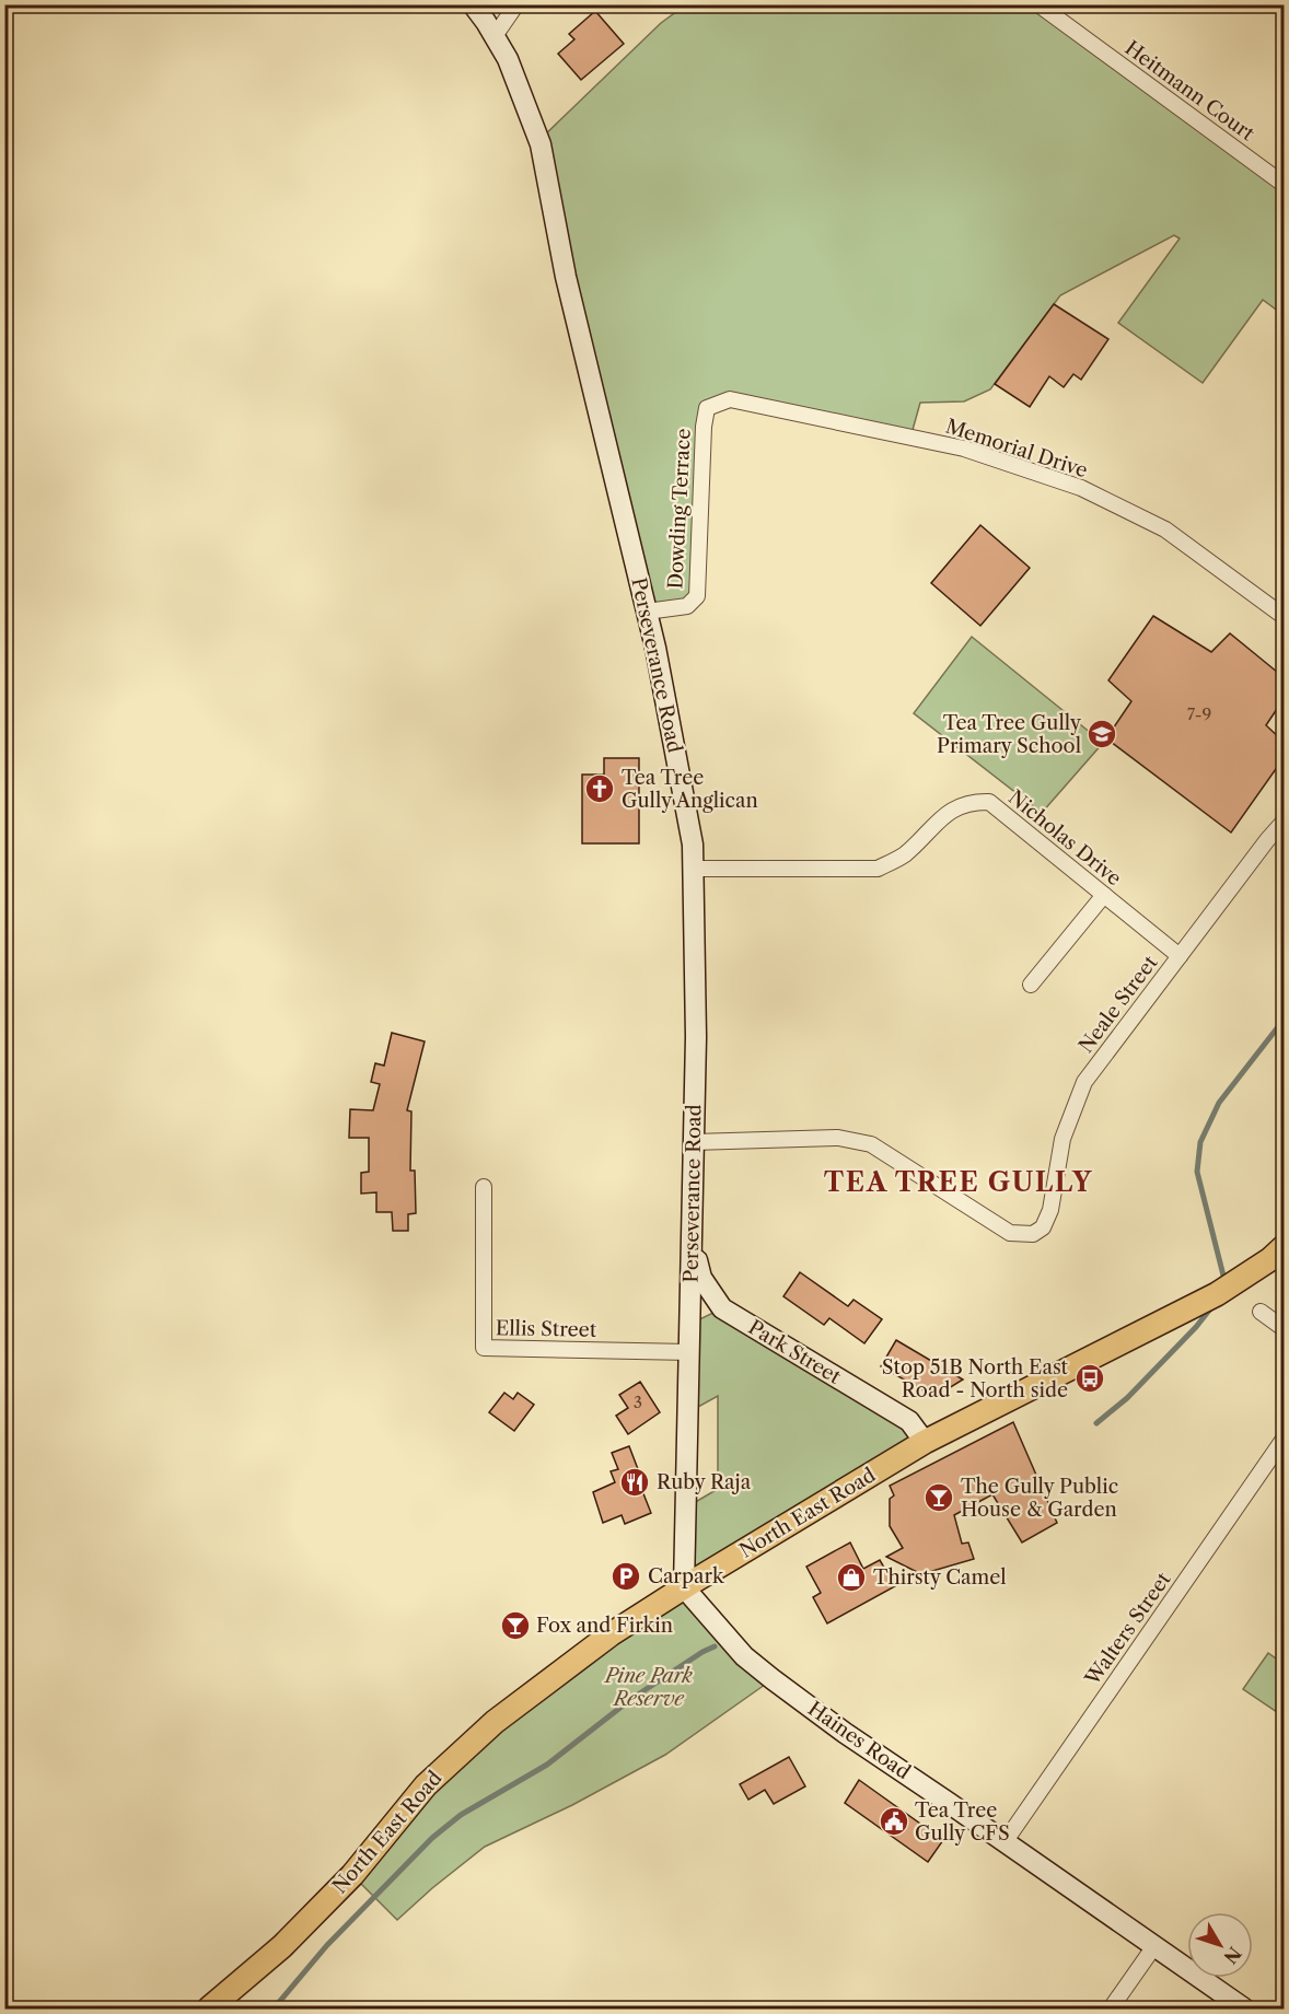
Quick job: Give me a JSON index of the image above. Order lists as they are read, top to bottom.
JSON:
{
  "streets": {
    "main road": ["North East Road"],
    "street": [
      "Heitmann Court",
      "Memorial Drive",
      "Dowding Terrace",
      "Perseverance Road",
      "Nicholas Drive",
      "Neale Street",
      "Ellis Street",
      "Park Street",
      "Walters Street",
      "Haines Road"
    ]
  },
  "crossings": [
    ["Memorial Drive", "Dowding Terrace"],
    ["Dowding Terrace", "Perseverance Road"],
    ["Perseverance Road", "Nicholas Drive"],
    ["Perseverance Road", "Neale Street"],
    ["Perseverance Road", "Ellis Street"],
    ["Perseverance Road", "Park Street"],
    ["Perseverance Road", "North East Road"],
    ["Perseverance Road", "Haines Road"],
    ["Nicholas Drive", "Neale Street"],
    ["Park Street", "North East Road"],
    ["North East Road", "Haines Road"],
    ["Walters Street", "Haines Road"]
  ],
  "districts": ["TEA TREE GULLY"],
  "parks": ["Pine Park Reserve"],
  "places": {
    "school or university": ["Tea Tree Gully Primary School"],
    "church": ["Tea Tree Gully Anglican"],
    "bus stop": ["Stop 51B North East Road - North side"],
    "restaurant": ["Ruby Raja"],
    "bar": ["The Gully Public House & Garden", "Fox and Firkin"],
    "parking": ["Carpark"],
    "shop": ["Thirsty Camel"],
    "public building": ["Tea Tree Gully CFS"]
  },
  "house_numbers": ["7-9", "3"],
  "north": "bottom right"
}
